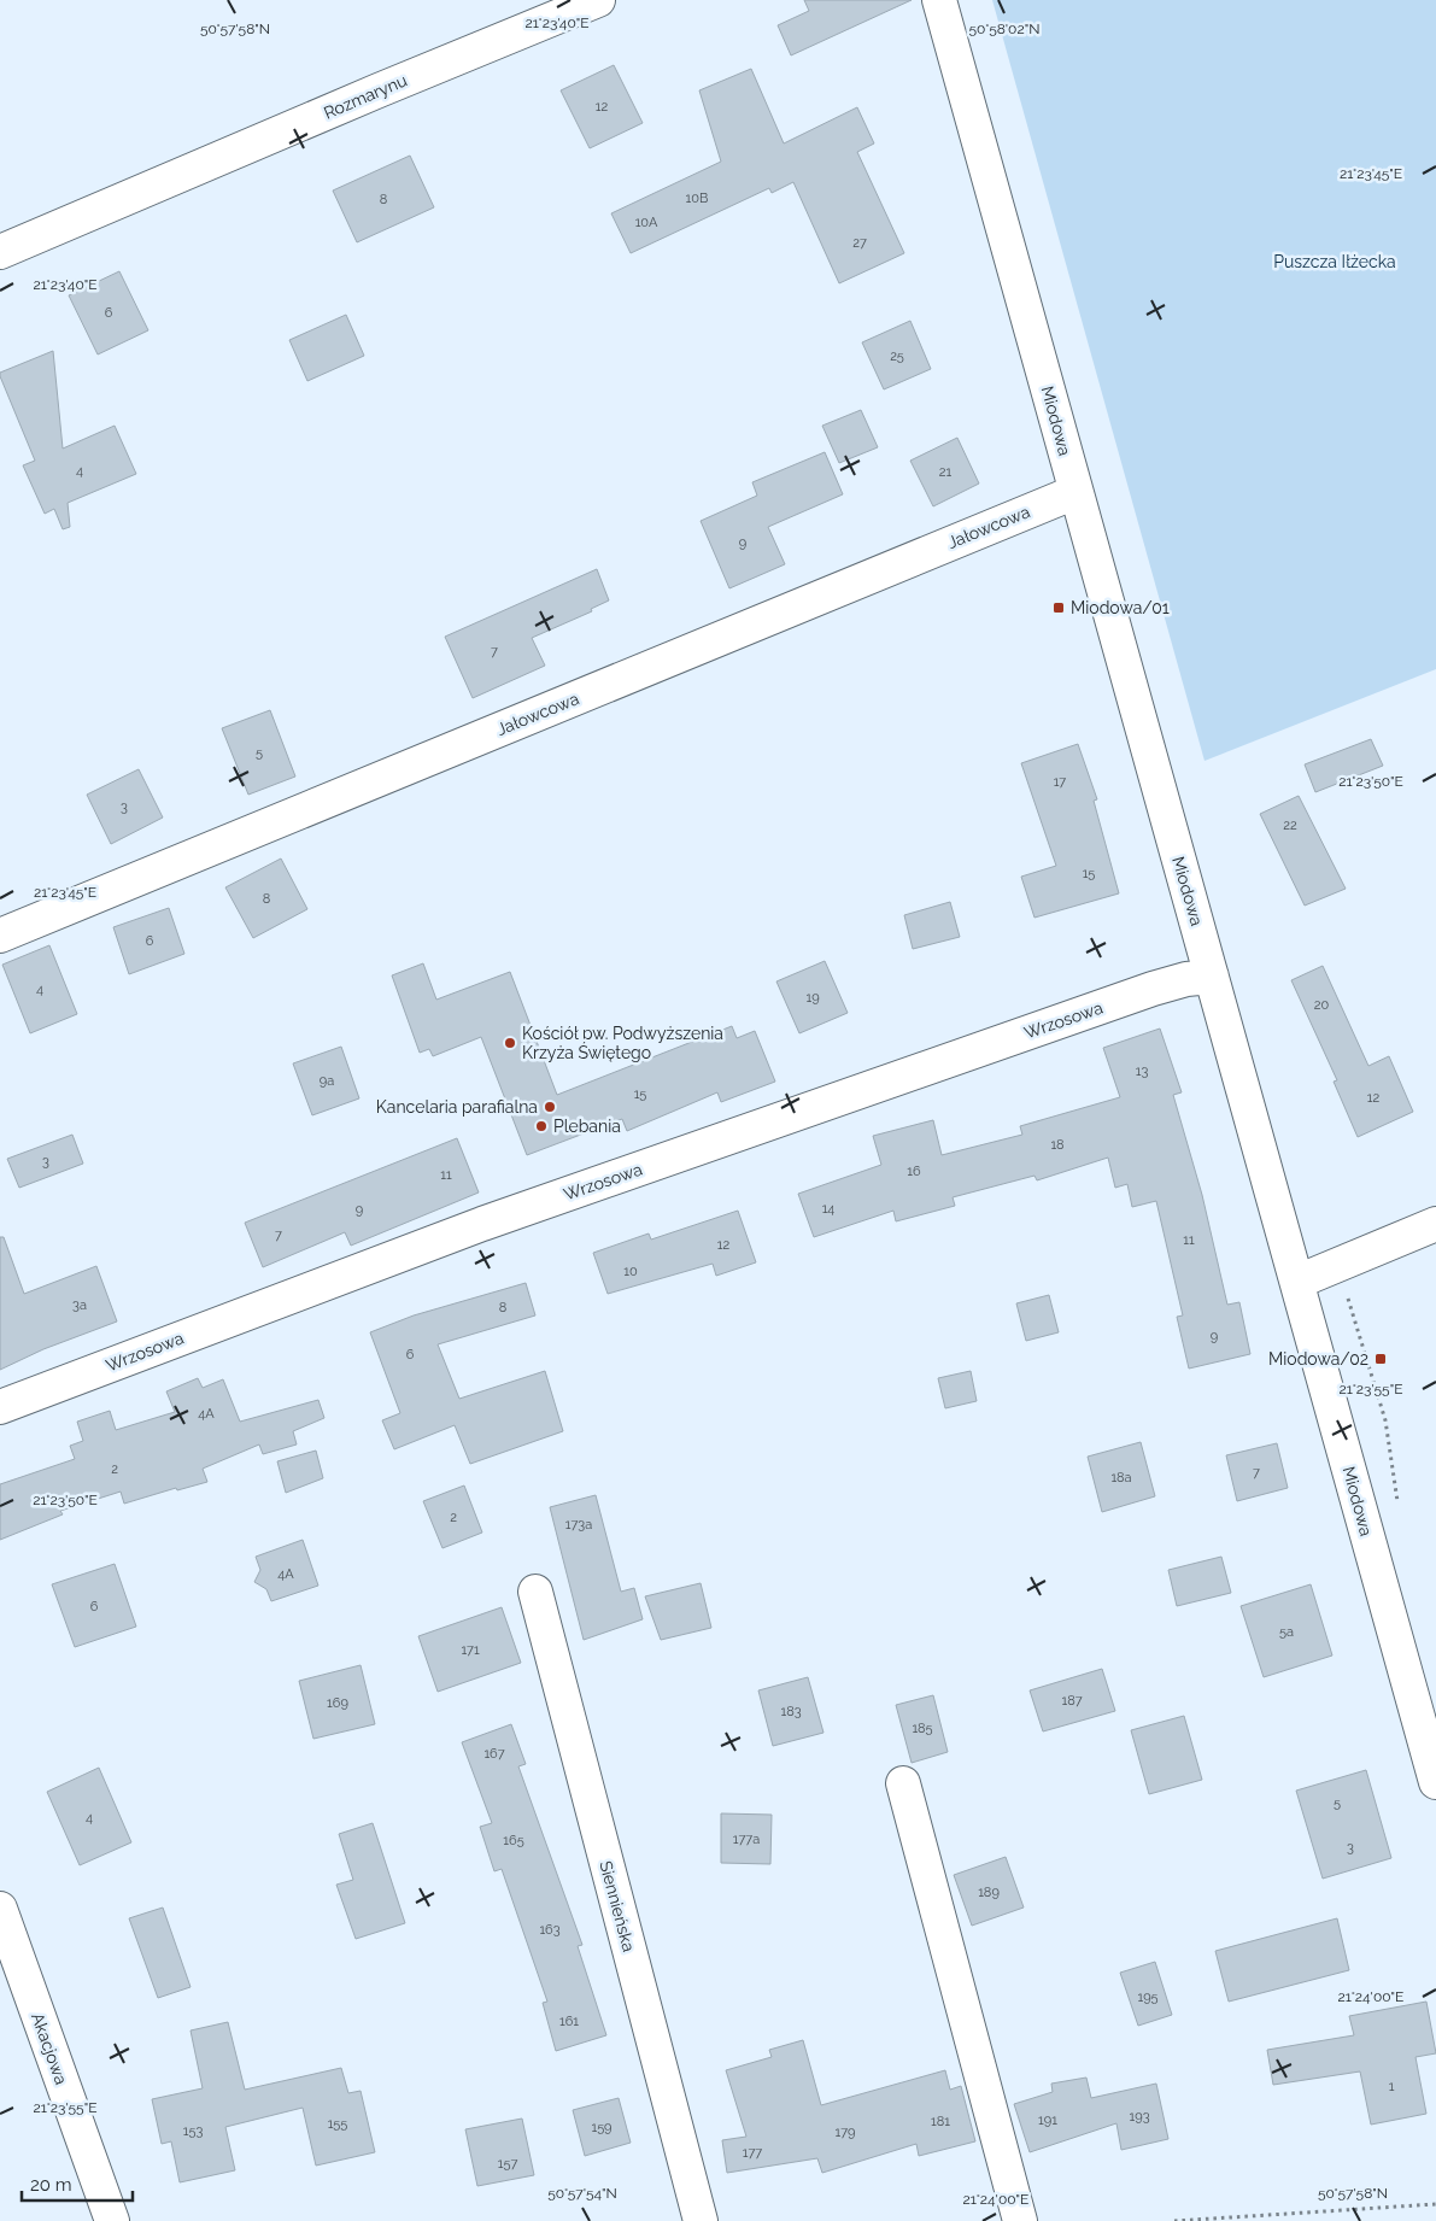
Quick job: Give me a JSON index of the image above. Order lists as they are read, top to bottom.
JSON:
{
  "streets": {
    "street": [
      "Rozmarynu",
      "Miodowa",
      "Jałowcowa",
      "Wrzosowa",
      "Siennieńska",
      "Akacjowa"
    ]
  },
  "crossings": [
    ["Miodowa", "Jałowcowa"],
    ["Miodowa", "Wrzosowa"]
  ],
  "parks": ["Puszcza Iłżecka"],
  "places": {
    "transit": ["Miodowa/01", "Miodowa/02"],
    "other": ["Kościół pw. Podwyższenia Krzyża Świętego", "Kancelaria parafialna", "Plebania"]
  },
  "house_numbers": [
    "12",
    "10B",
    "8",
    "10A",
    "27",
    "6",
    "25",
    "4",
    "21",
    "9",
    "7",
    "5",
    "17",
    "3",
    "22",
    "15",
    "8",
    "6",
    "4",
    "19",
    "20",
    "13",
    "9a",
    "15",
    "12",
    "18",
    "3",
    "16",
    "11",
    "14",
    "9",
    "7",
    "11",
    "12",
    "10",
    "3a",
    "8",
    "9",
    "6",
    "4A",
    "2",
    "7",
    "18a",
    "2",
    "173a",
    "4A",
    "6",
    "5a",
    "171",
    "187",
    "169",
    "183",
    "185",
    "167",
    "5",
    "4",
    "177a",
    "165",
    "3",
    "189",
    "163",
    "195",
    "161",
    "1",
    "193",
    "191",
    "181",
    "155",
    "159",
    "153",
    "179",
    "177",
    "157"
  ],
  "scale_bar": "20 m",
  "coordinates": [
    "21°23'40\"E",
    "50°57'58\"N",
    "50°58'02\"N",
    "21°23'45\"E",
    "21°23'50\"E",
    "21°23'55\"E",
    "21°24'00\"E",
    "50°57'54\"N"
  ]
}
